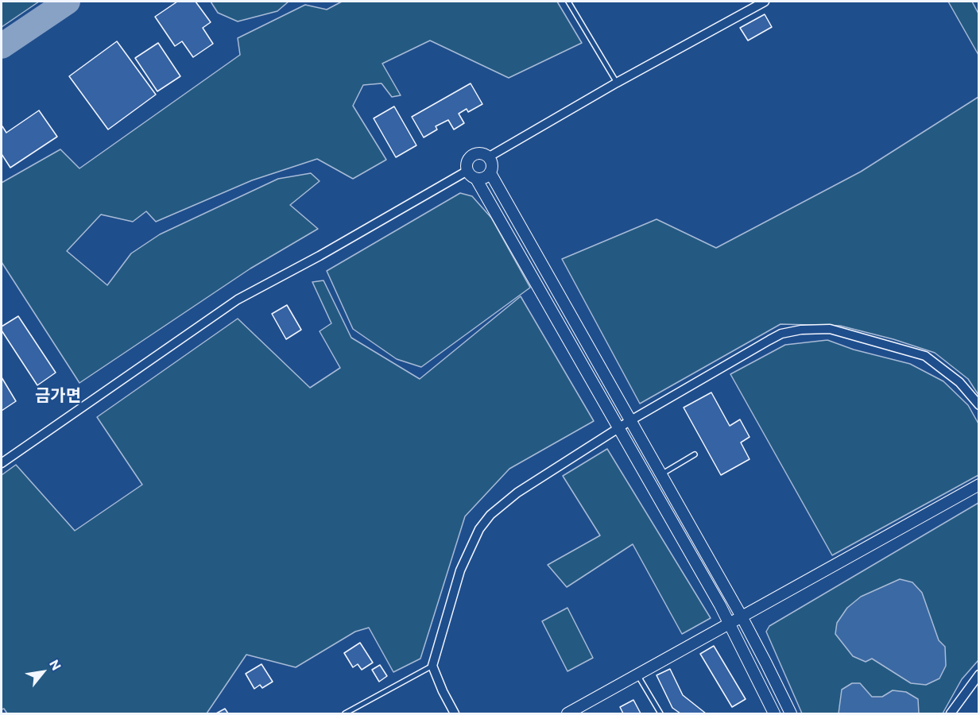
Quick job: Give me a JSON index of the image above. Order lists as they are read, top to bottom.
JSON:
{
  "districts": ["금가면"],
  "north": "top right"
}
